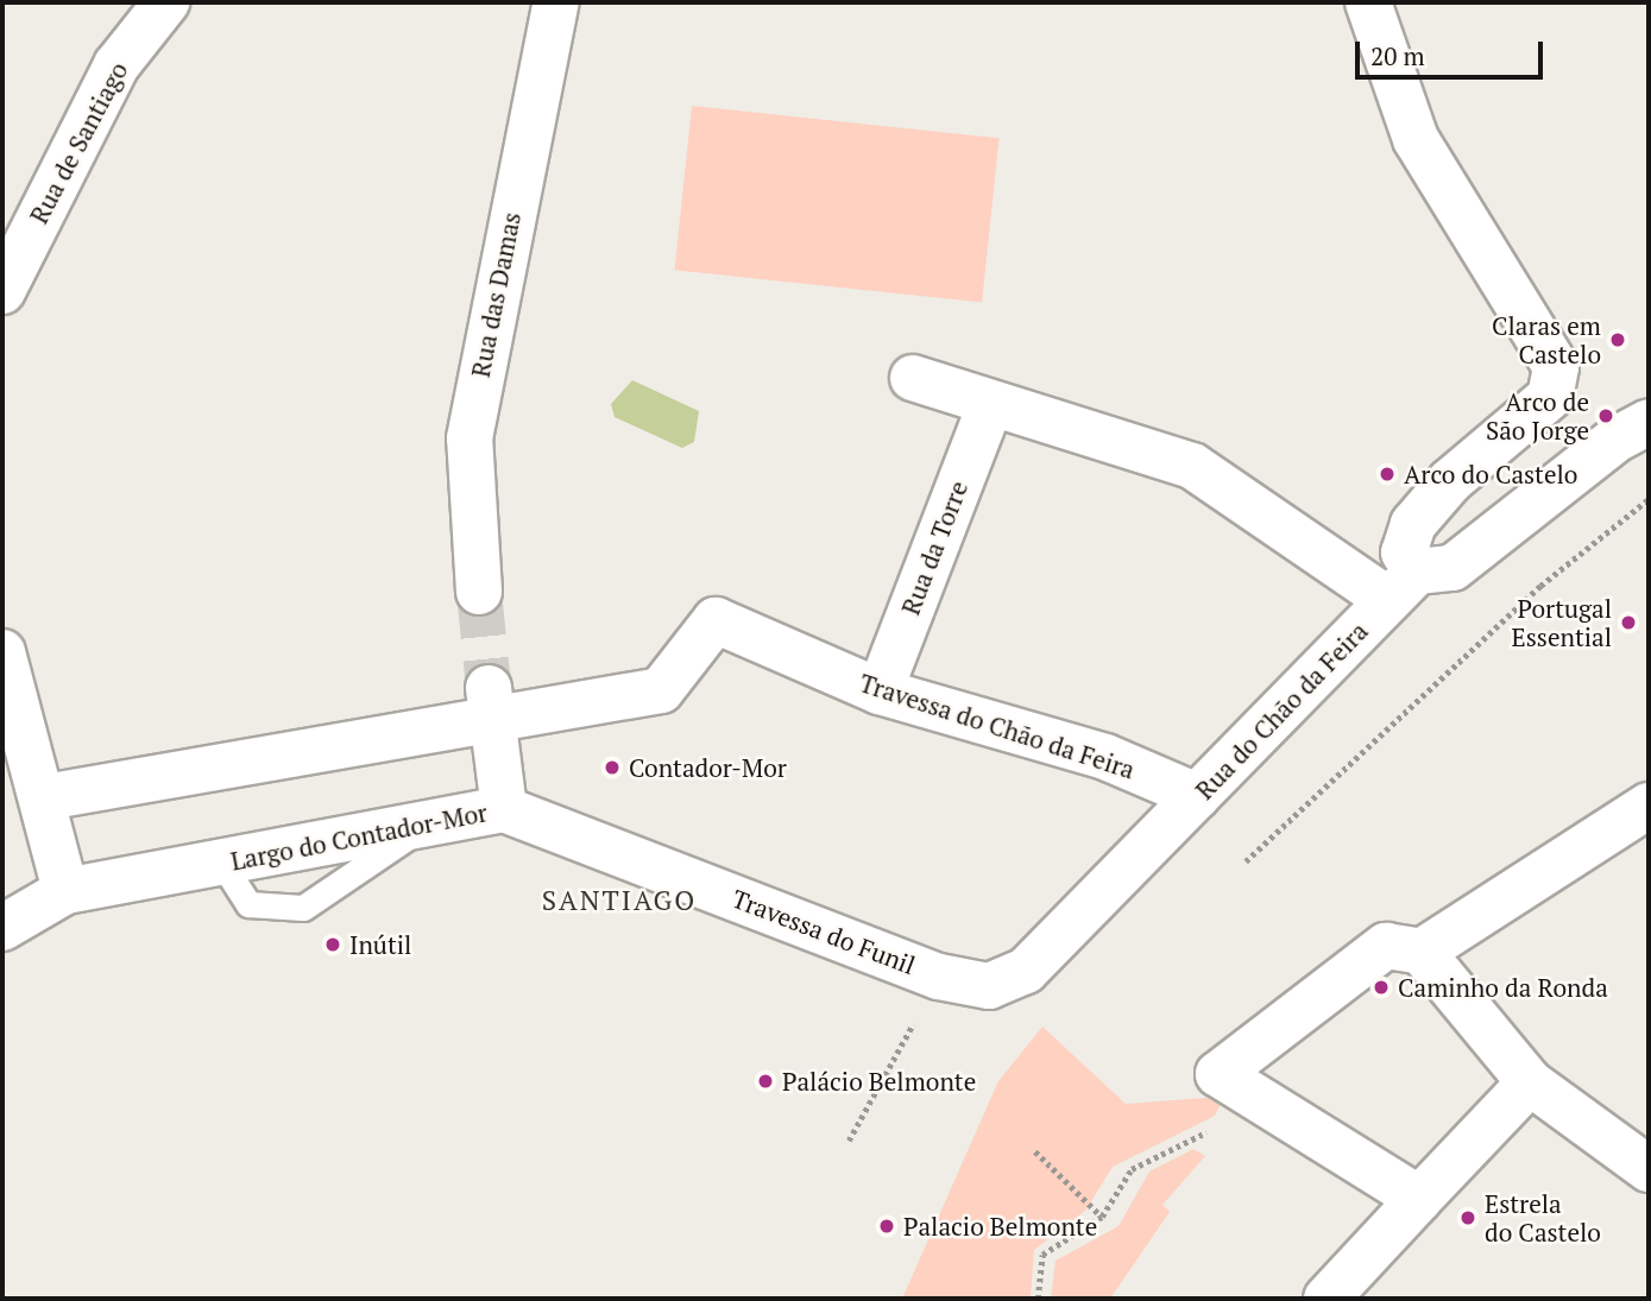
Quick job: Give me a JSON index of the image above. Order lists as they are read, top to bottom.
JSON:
{
  "streets": {
    "street": [
      "Rua de Santiago",
      "Rua das Damas",
      "Rua da Torre",
      "Rua do Chão da Feira",
      "Travessa do Chão da Feira",
      "Largo do Contador-Mor",
      "Travessa do Funil"
    ]
  },
  "crossings": [
    ["Rua da Torre", "Travessa do Chão da Feira"],
    ["Rua do Chão da Feira", "Travessa do Chão da Feira"],
    ["Rua do Chão da Feira", "Travessa do Funil"],
    ["Travessa do Chão da Feira", "Largo do Contador-Mor"],
    ["Largo do Contador-Mor", "Travessa do Funil"]
  ],
  "districts": ["SANTIAGO"],
  "places": [
    "Claras em Castelo",
    "Arco de São Jorge",
    "Arco do Castelo",
    "Portugal Essential",
    "Contador-Mor",
    "Inútil",
    "Caminho da Ronda",
    "Palácio Belmonte",
    "Estrela do Castelo",
    "Palacio Belmonte"
  ],
  "scale_bar": "20 m"
}
